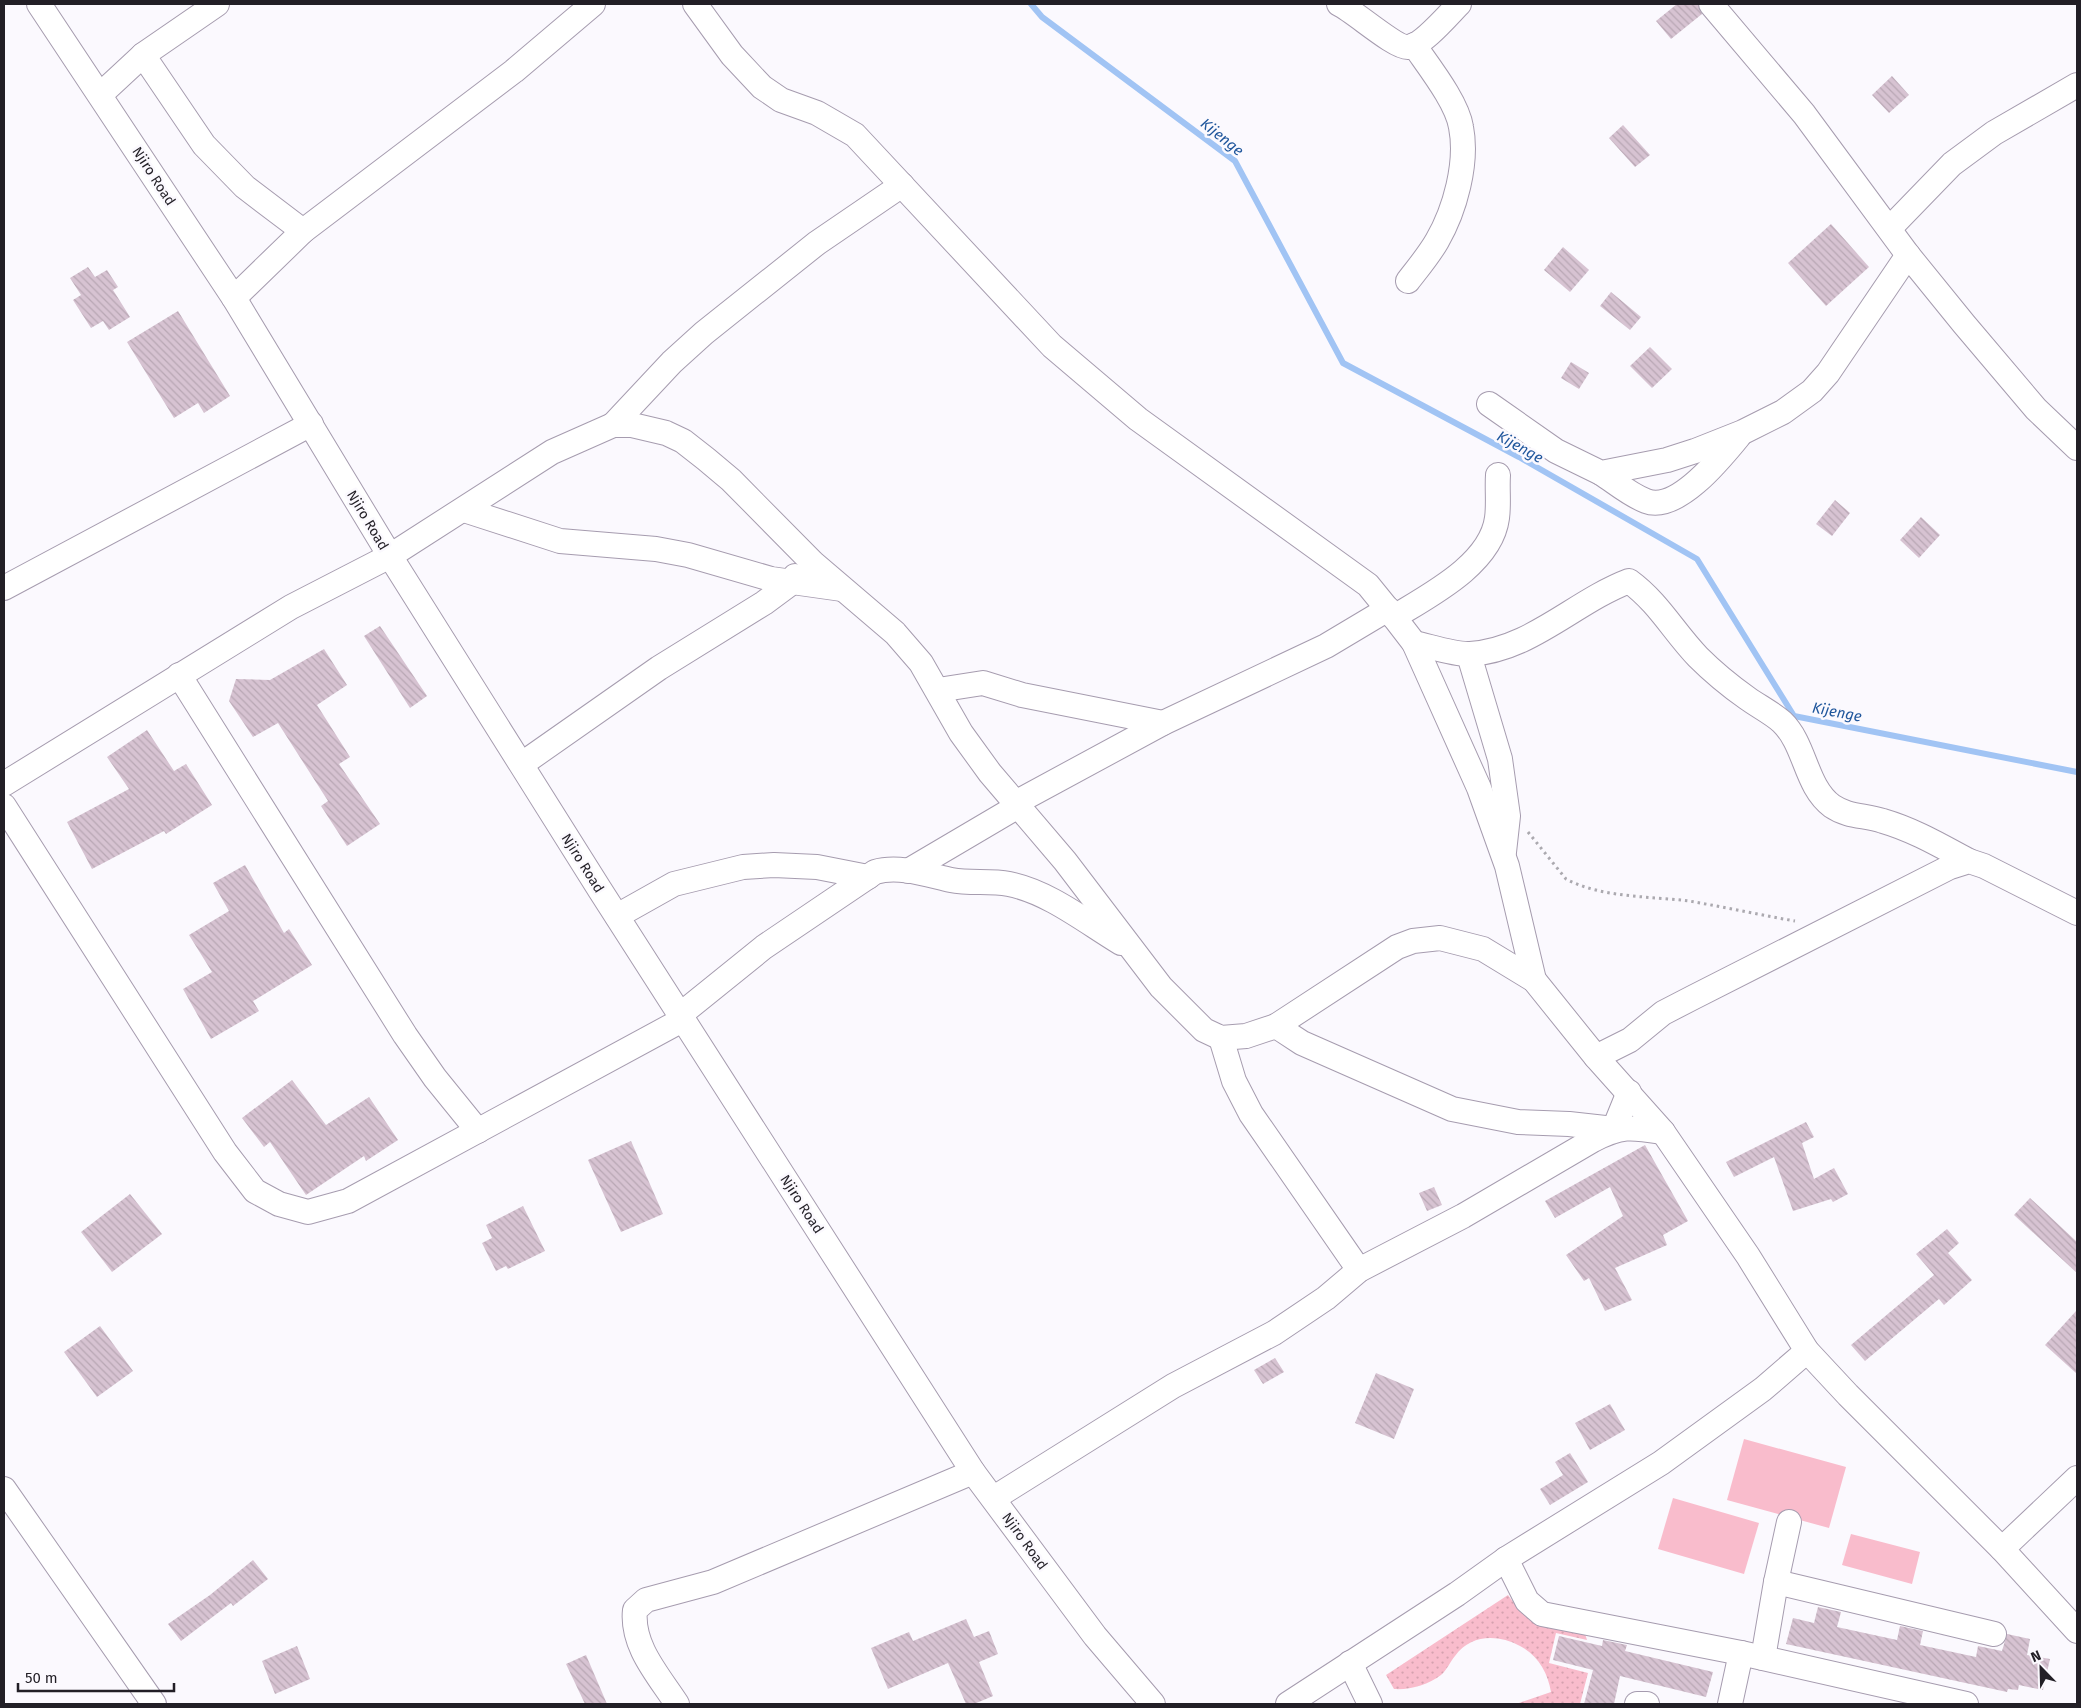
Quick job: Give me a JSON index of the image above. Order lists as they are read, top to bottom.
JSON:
{
  "streets": {
    "street": ["Njiro Road"]
  },
  "water": ["Kijenge"],
  "scale_bar": "50 m",
  "north": "top left"
}
